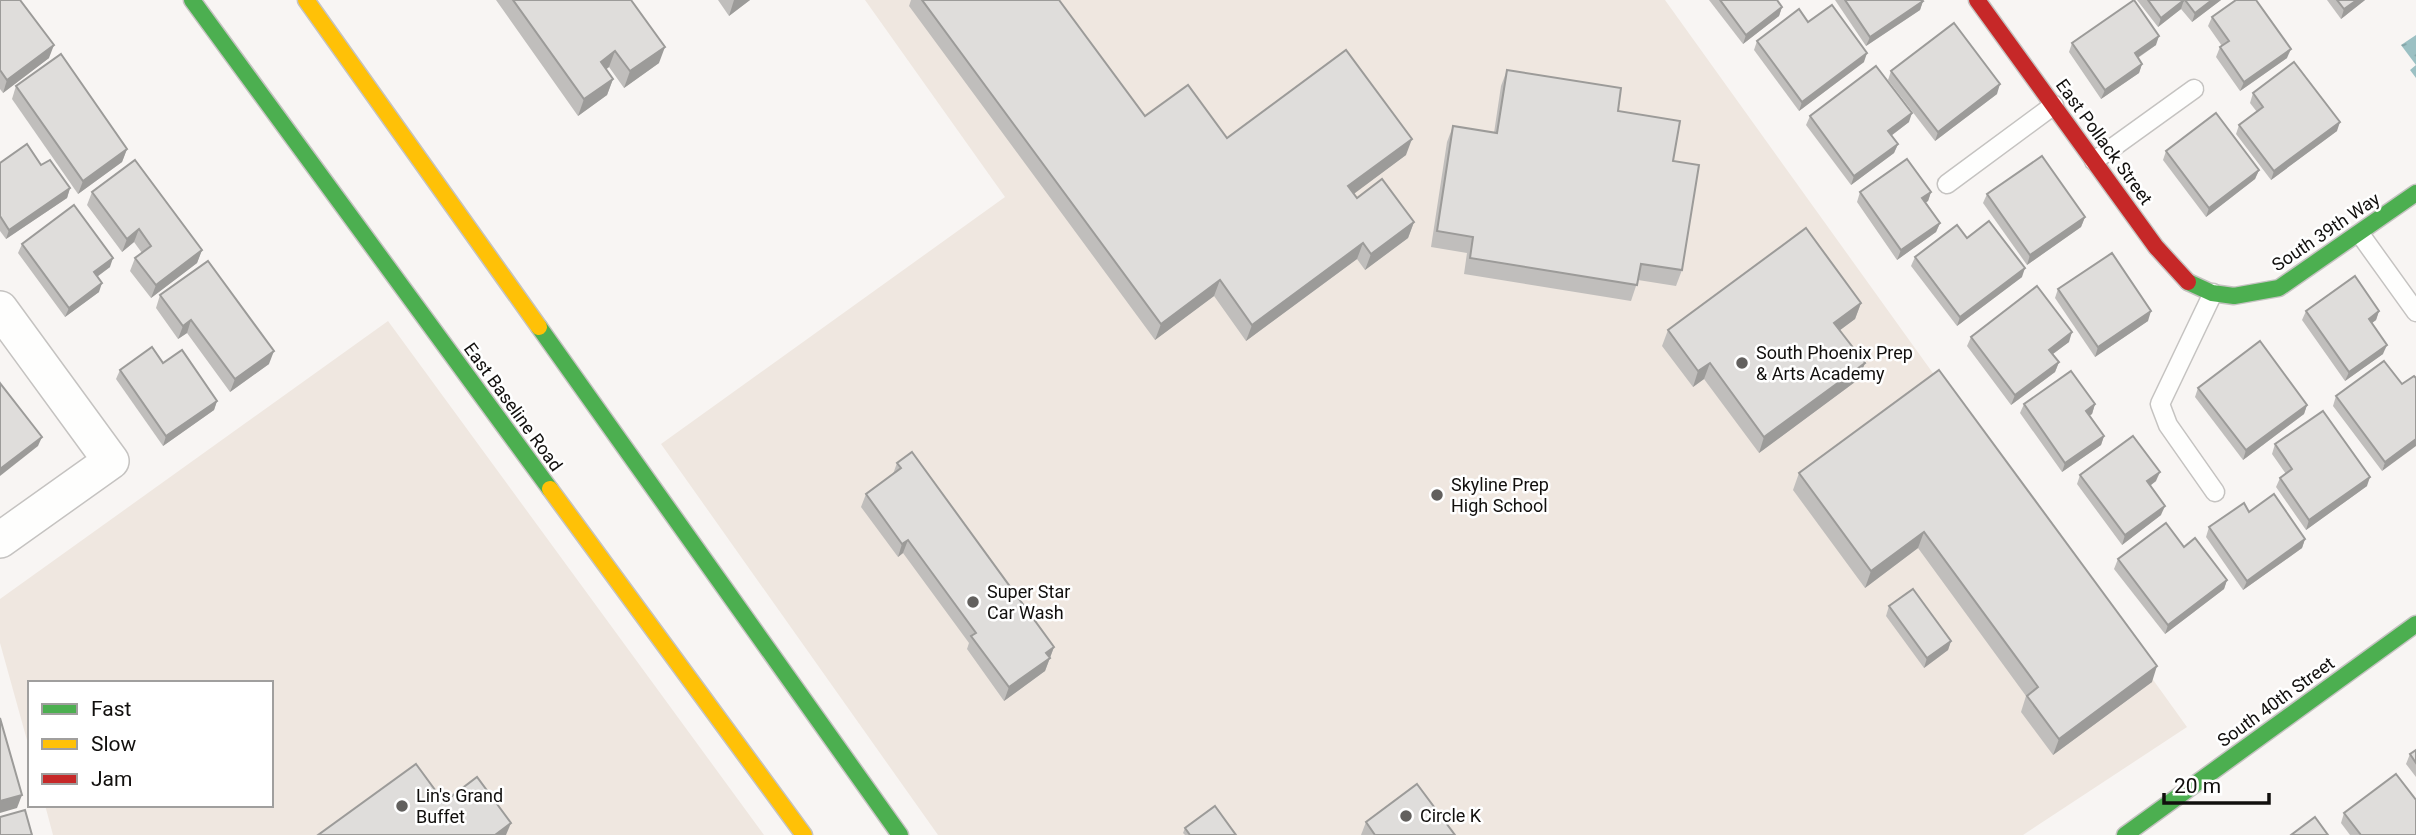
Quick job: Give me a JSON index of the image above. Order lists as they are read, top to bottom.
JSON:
{
  "streets": {
    "main road": [
      "East Pollack Street",
      "South 39th Way",
      "East Baseline Road",
      "South 40th Street"
    ]
  },
  "crossings": [
    ["East Pollack Street", "South 39th Way"]
  ],
  "places": [
    "South Phoenix Prep & Arts Academy",
    "Skyline Prep High School",
    "Super Star Car Wash",
    "Lin's Grand Buffet",
    "Circle K"
  ],
  "legend": ["Fast", "Slow", "Jam"],
  "scale_bar": "20 m"
}
